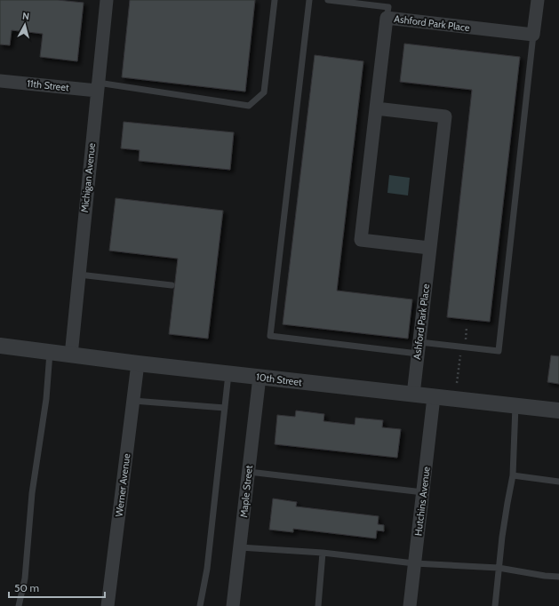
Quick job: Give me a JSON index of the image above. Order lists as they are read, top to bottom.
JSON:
{
  "streets": {
    "street": [
      "Ashford Park Place",
      "11th Street",
      "Michigan Avenue",
      "10th Street",
      "Werner Avenue",
      "Maple Street",
      "Hutchins Avenue"
    ]
  },
  "crossings": [
    ["Ashford Park Place", "10th Street"],
    ["11th Street", "Michigan Avenue"],
    ["Michigan Avenue", "10th Street"],
    ["10th Street", "Werner Avenue"],
    ["10th Street", "Maple Street"],
    ["10th Street", "Hutchins Avenue"]
  ],
  "scale_bar": "50 m",
  "north": "top"
}
